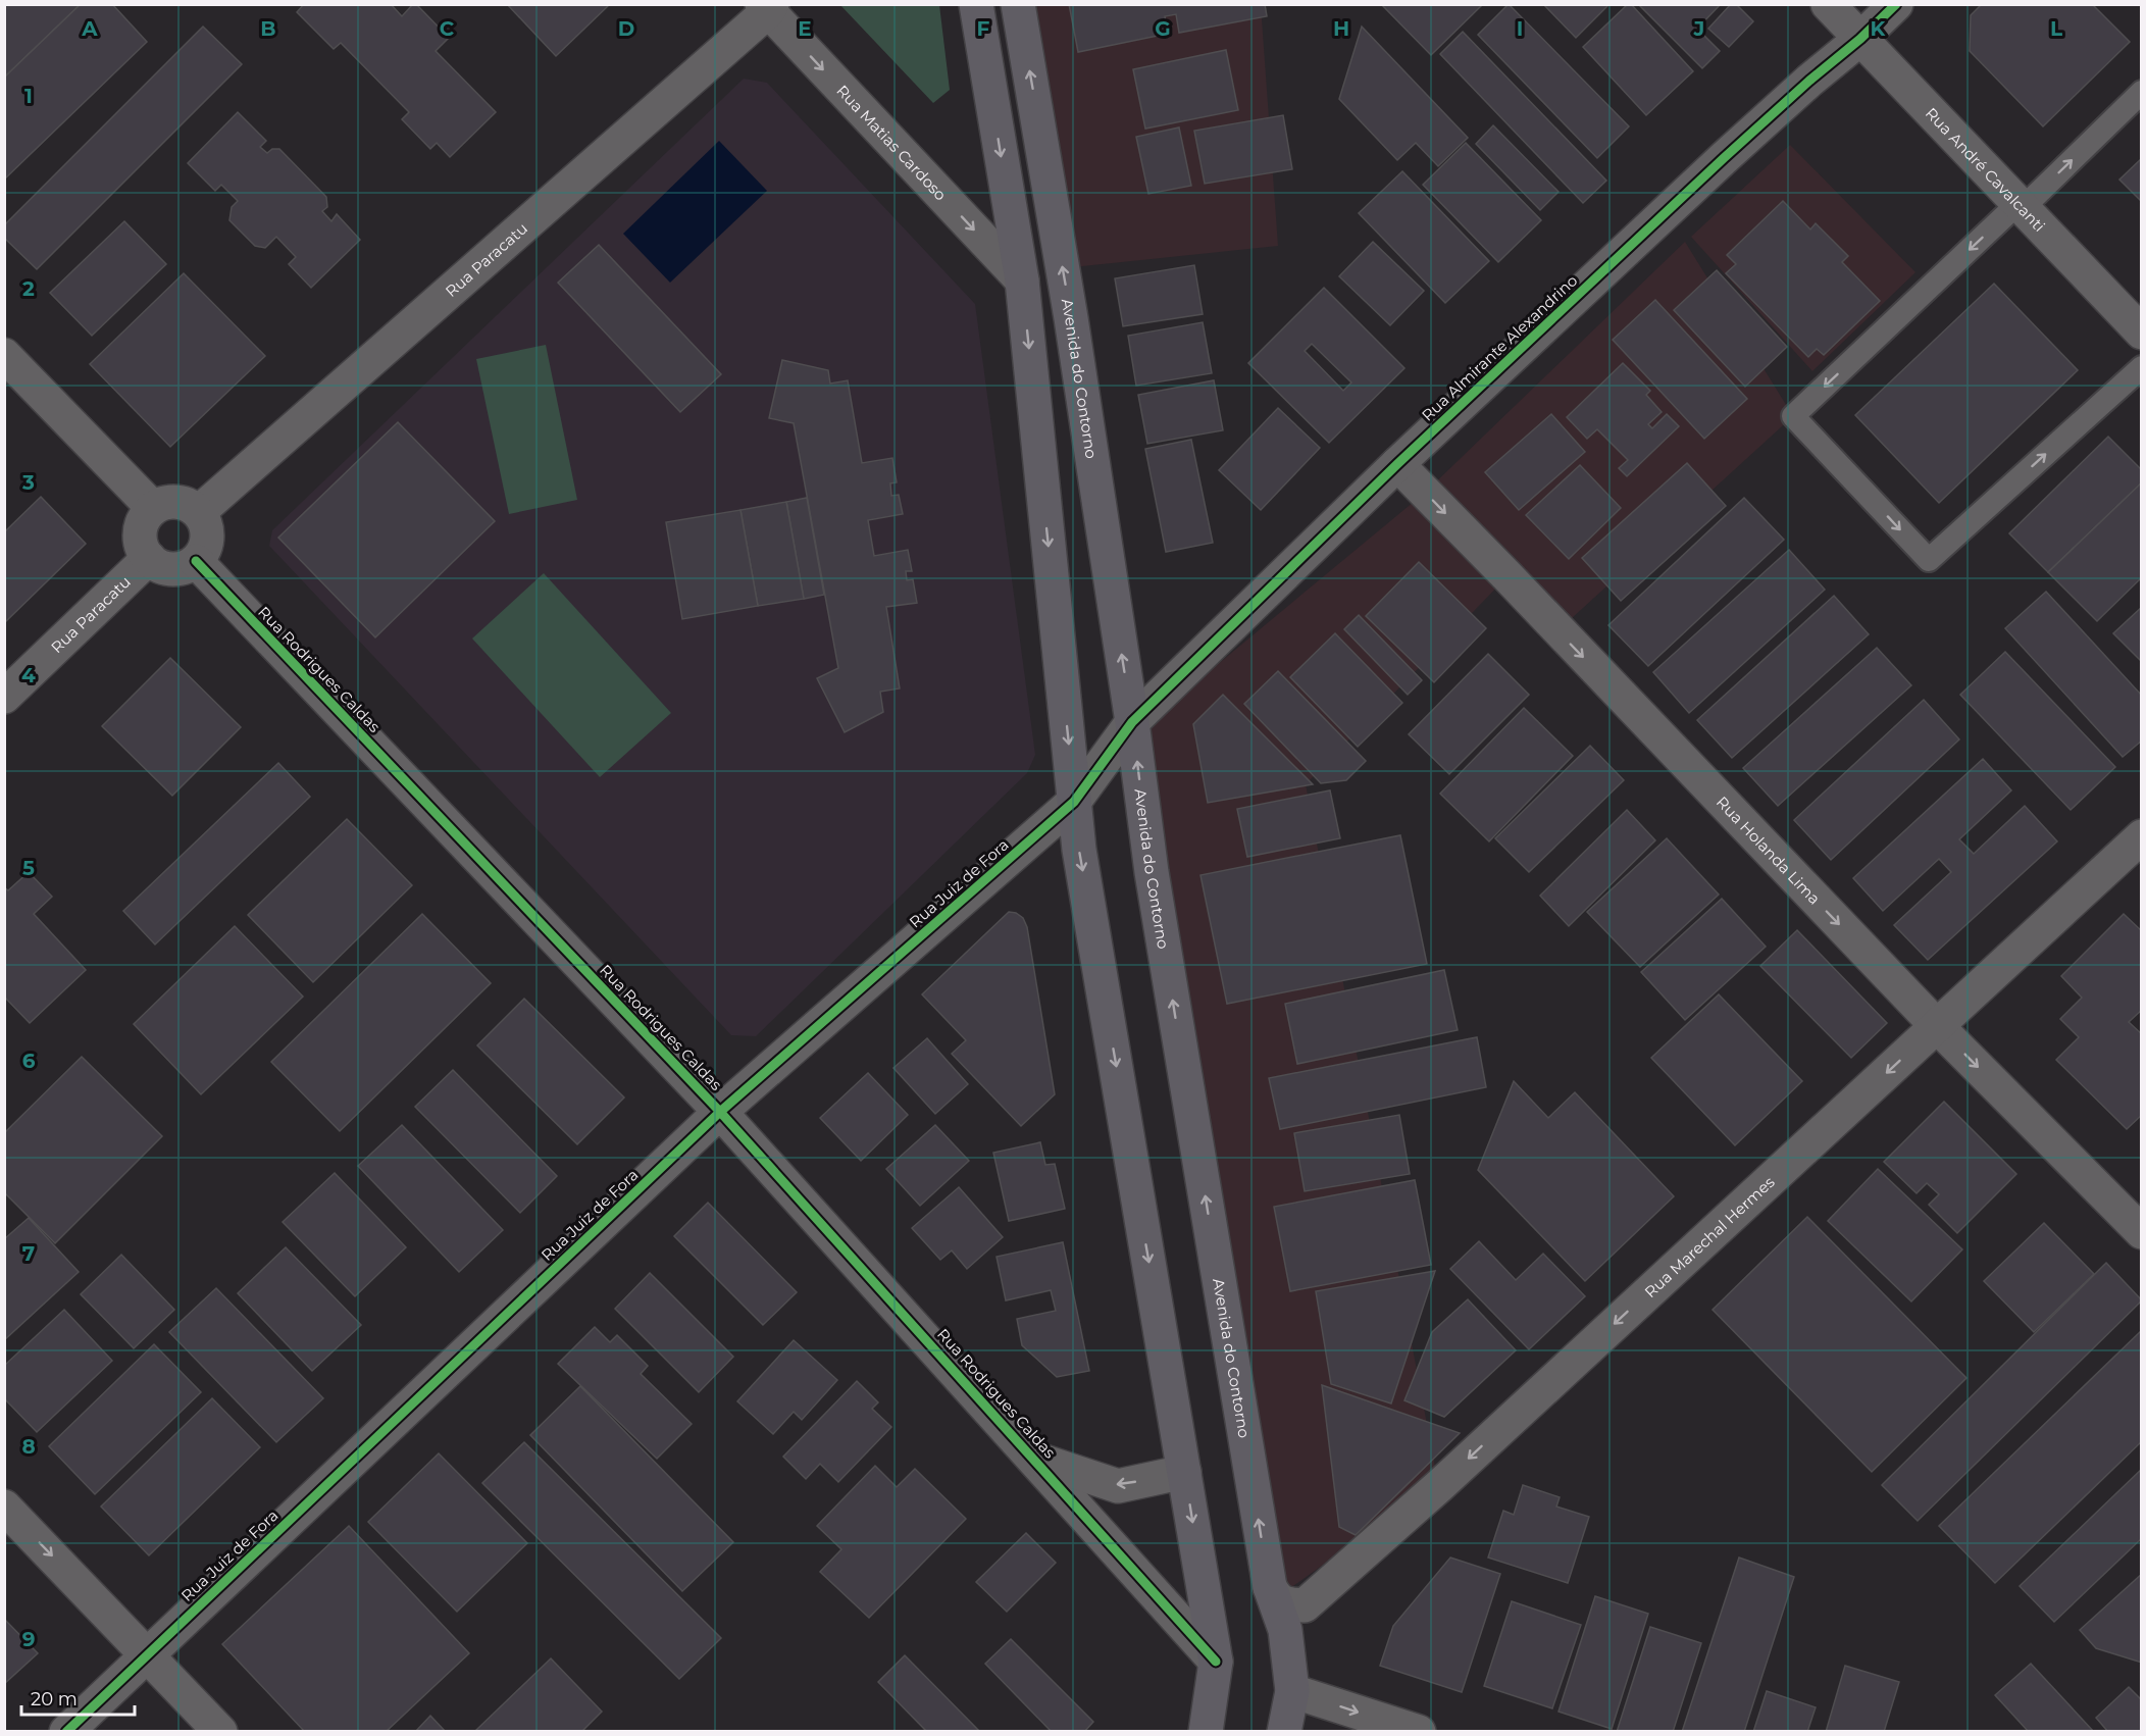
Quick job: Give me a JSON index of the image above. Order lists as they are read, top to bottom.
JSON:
{
  "streets": {
    "main road": ["Avenida do Contorno"],
    "street": [
      "Rua Matias Cardoso",
      "Rua André Cavalcanti",
      "Rua Paracatu",
      "Rua Almirante Alexandrino",
      "Rua Rodrigues Caldas",
      "Rua Holanda Lima",
      "Rua Juiz de Fora",
      "Rua Marechal Hermes"
    ]
  },
  "crossings": [
    ["Rua Matias Cardoso", "Rua Paracatu"],
    ["Rua André Cavalcanti", "Rua Almirante Alexandrino"],
    ["Rua Paracatu", "Rua Rodrigues Caldas"],
    ["Rua Almirante Alexandrino", "Avenida do Contorno"],
    ["Rua Almirante Alexandrino", "Rua Holanda Lima"],
    ["Rua Almirante Alexandrino", "Rua Juiz de Fora"],
    ["Avenida do Contorno", "Rua Juiz de Fora"],
    ["Avenida do Contorno", "Rua Marechal Hermes"],
    ["Rua Rodrigues Caldas", "Rua Juiz de Fora"],
    ["Rua Holanda Lima", "Rua Marechal Hermes"]
  ],
  "one_way": ["Rua Matias Cardoso", "Rua Holanda Lima", "Rua Marechal Hermes"],
  "scale_bar": "20 m",
  "grid": {
    "columns": [
      "A",
      "B",
      "C",
      "D",
      "E",
      "F",
      "G",
      "H",
      "I",
      "J",
      "K",
      "L"
    ],
    "rows": [
      "1",
      "2",
      "3",
      "4",
      "5",
      "6",
      "7",
      "8",
      "9"
    ]
  }
}
